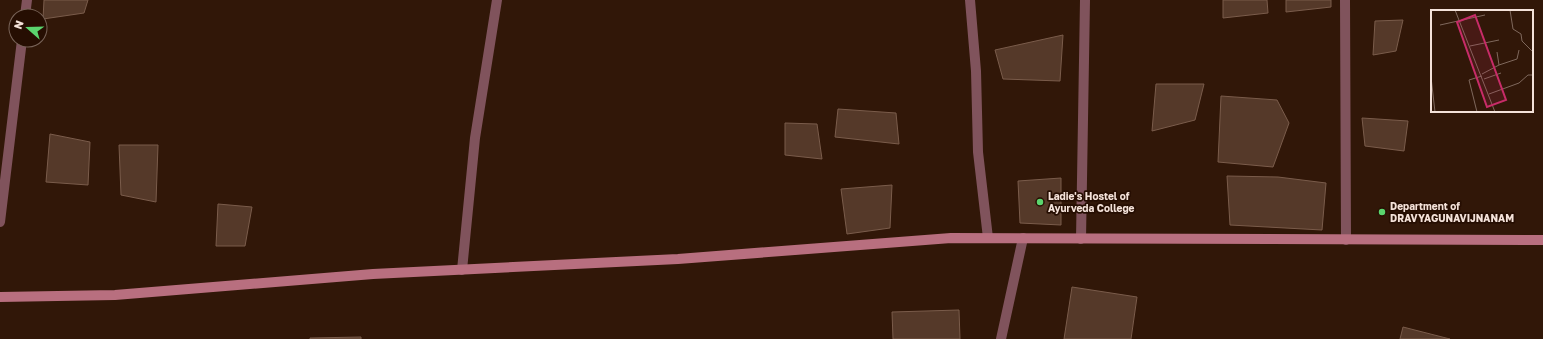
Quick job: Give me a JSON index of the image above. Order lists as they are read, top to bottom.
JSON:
{
  "places": ["Ladie's Hostel of Ayurveda College", "Department of DRAVYAGUNAVIJNANAM"],
  "north": "left"
}
